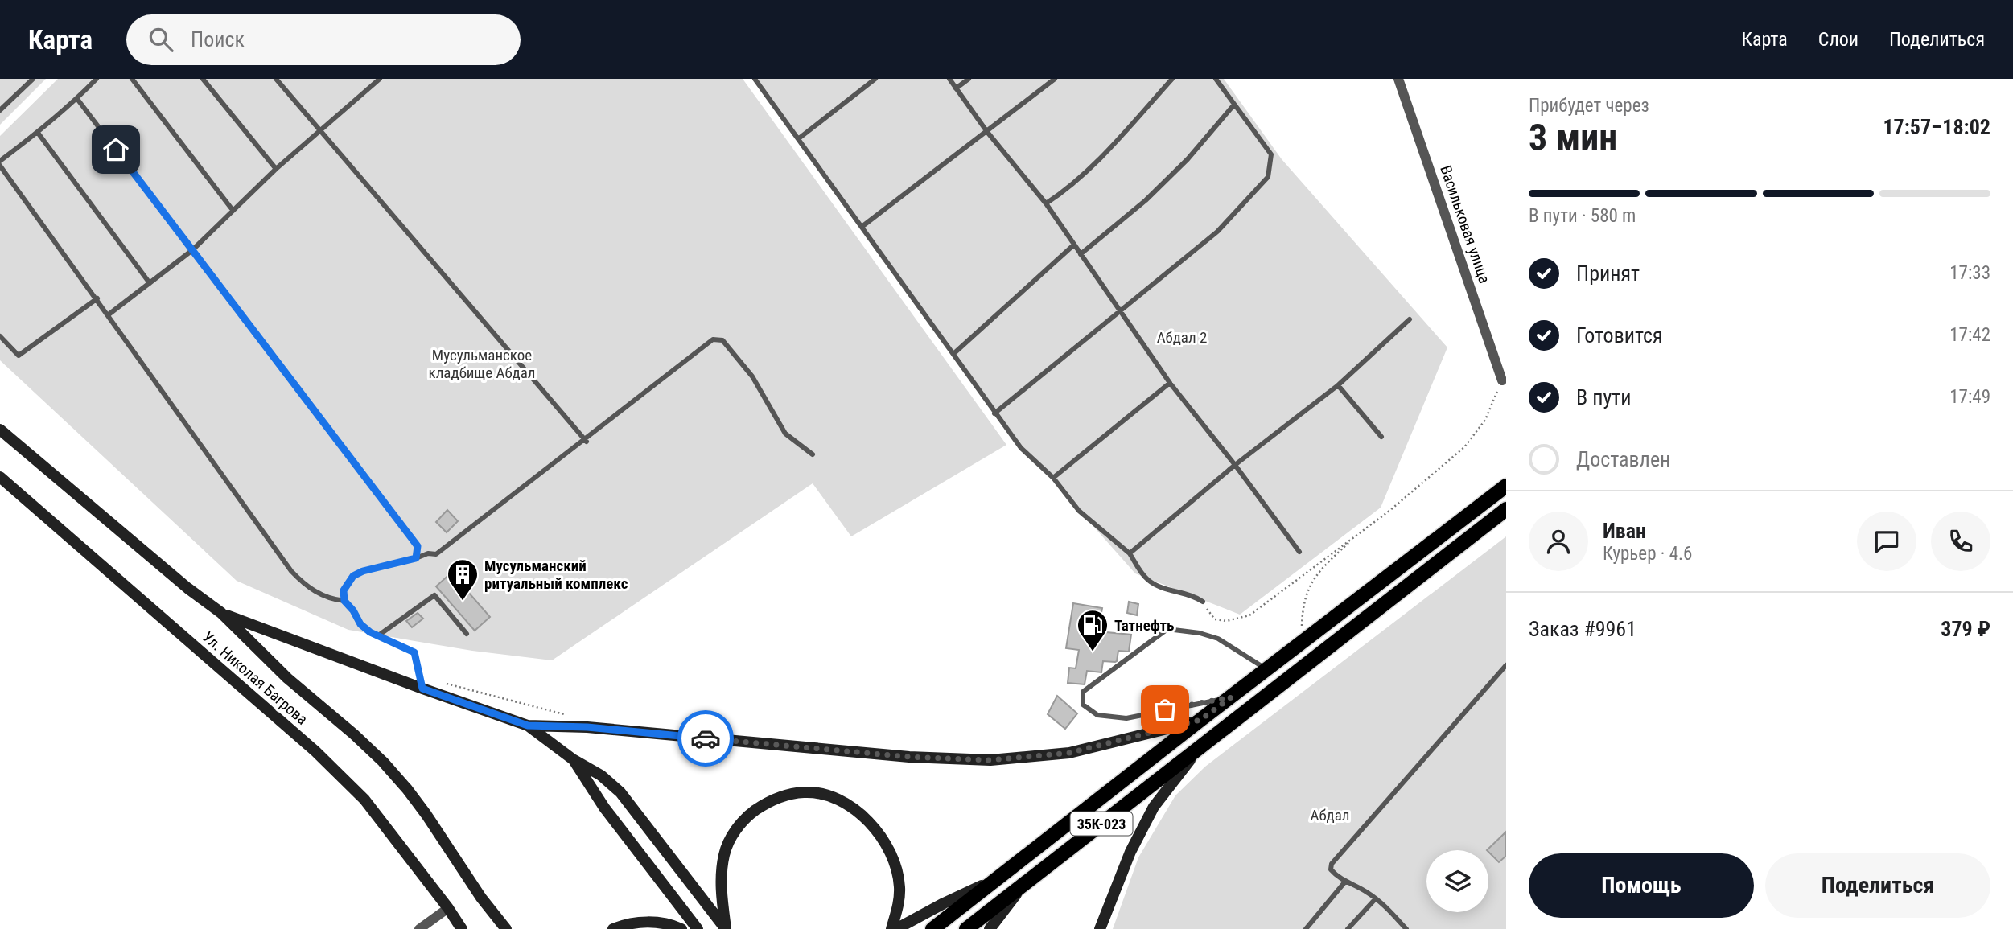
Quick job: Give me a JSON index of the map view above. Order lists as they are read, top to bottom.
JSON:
{
  "streets": {
    "main road": ["Ул. Николая Багрова", "35К-023"],
    "street": ["Васильковая улица"]
  },
  "parks": ["Абдал 2", "Мусульманское кладбище Абдал", "Абдал"],
  "places": {
    "building": ["Мусульманский ритуальный комплекс"],
    "fuel station": ["Татнефть"]
  },
  "page": {
    "header": "Карта",
    "search": "Поиск",
    "nav": ["Карта", "Слои", "Поделиться"],
    "heading": ["3 мин", "Прибудет через", "17:57–18:02"],
    "panel": [
      "Иван",
      "Курьер · 4.6",
      "Заказ #9961",
      "379 ₽"
    ],
    "bar": "В пути · 580 m",
    "list": [
      ["Принят", "17:33"],
      ["Готовится", "17:42"],
      ["В пути", "17:49"],
      "Доставлен"
    ],
    "buttons": ["Помощь", "Поделиться"]
  }
}
